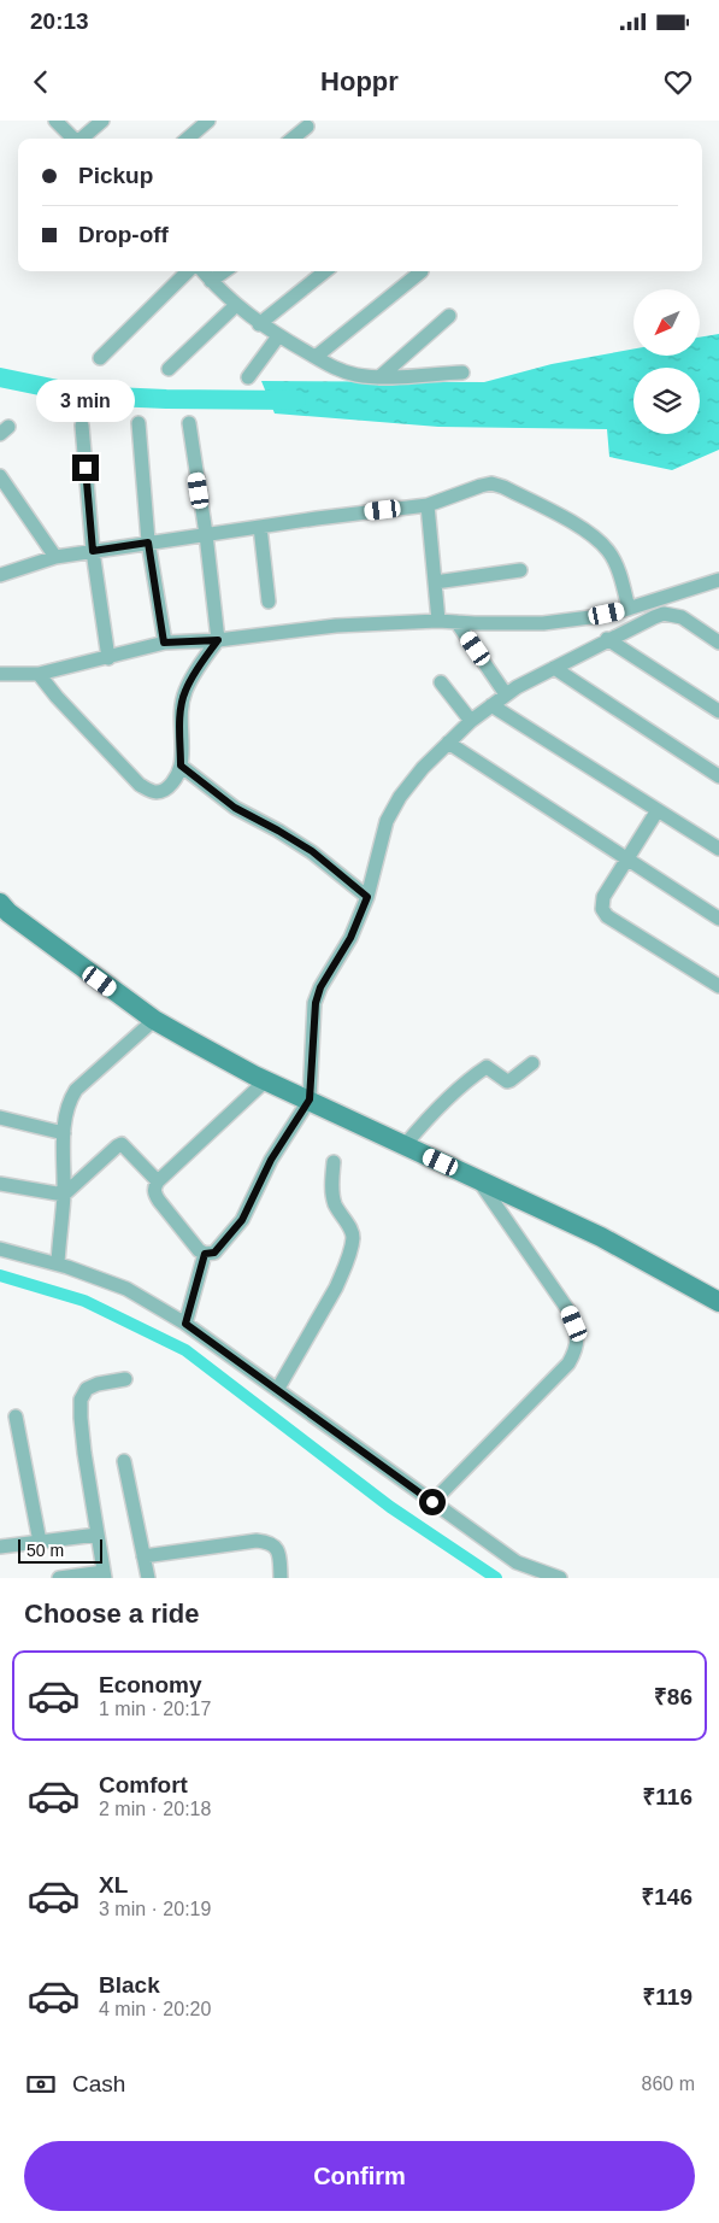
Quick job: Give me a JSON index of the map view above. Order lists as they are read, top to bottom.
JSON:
{
  "scale_bar": "50 m",
  "north": "bottom left",
  "page": {
    "status": "20:13",
    "header": "Hoppr",
    "banner": ["Pickup", "Drop-off"],
    "bubble": "3 min",
    "scale": "50 m",
    "heading": "Choose a ride",
    "list": [
      {
        "name": "Economy",
        "note": "1 min · 20:17",
        "value": "₹86"
      },
      {
        "name": "Comfort",
        "note": "2 min · 20:18",
        "value": "₹116"
      },
      {
        "name": "XL",
        "note": "3 min · 20:19",
        "value": "₹146"
      },
      {
        "name": "Black",
        "note": "4 min · 20:20",
        "value": "₹119"
      }
    ],
    "pay": ["Cash", "860 m"],
    "buttons": "Confirm"
  }
}
